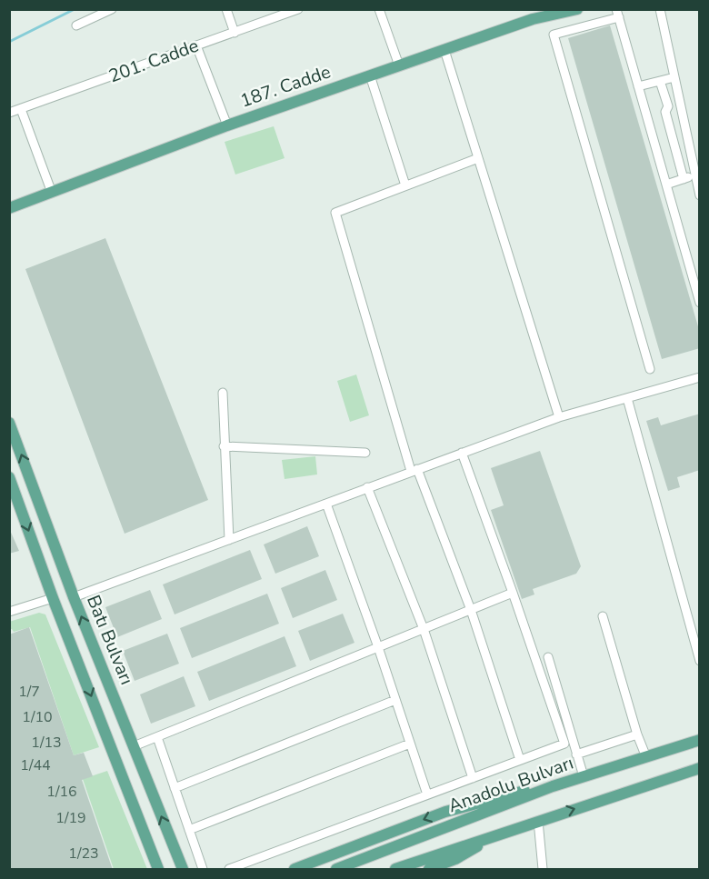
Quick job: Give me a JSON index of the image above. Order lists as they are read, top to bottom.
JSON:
{
  "streets": {
    "main road": ["187. Cadde", "Batı Bulvarı", "Anadolu Bulvarı"],
    "street": ["201. Cadde"]
  },
  "house_numbers": [
    "1/7",
    "1/10",
    "1/13",
    "1/44",
    "1/16",
    "1/19",
    "1/23"
  ]
}
